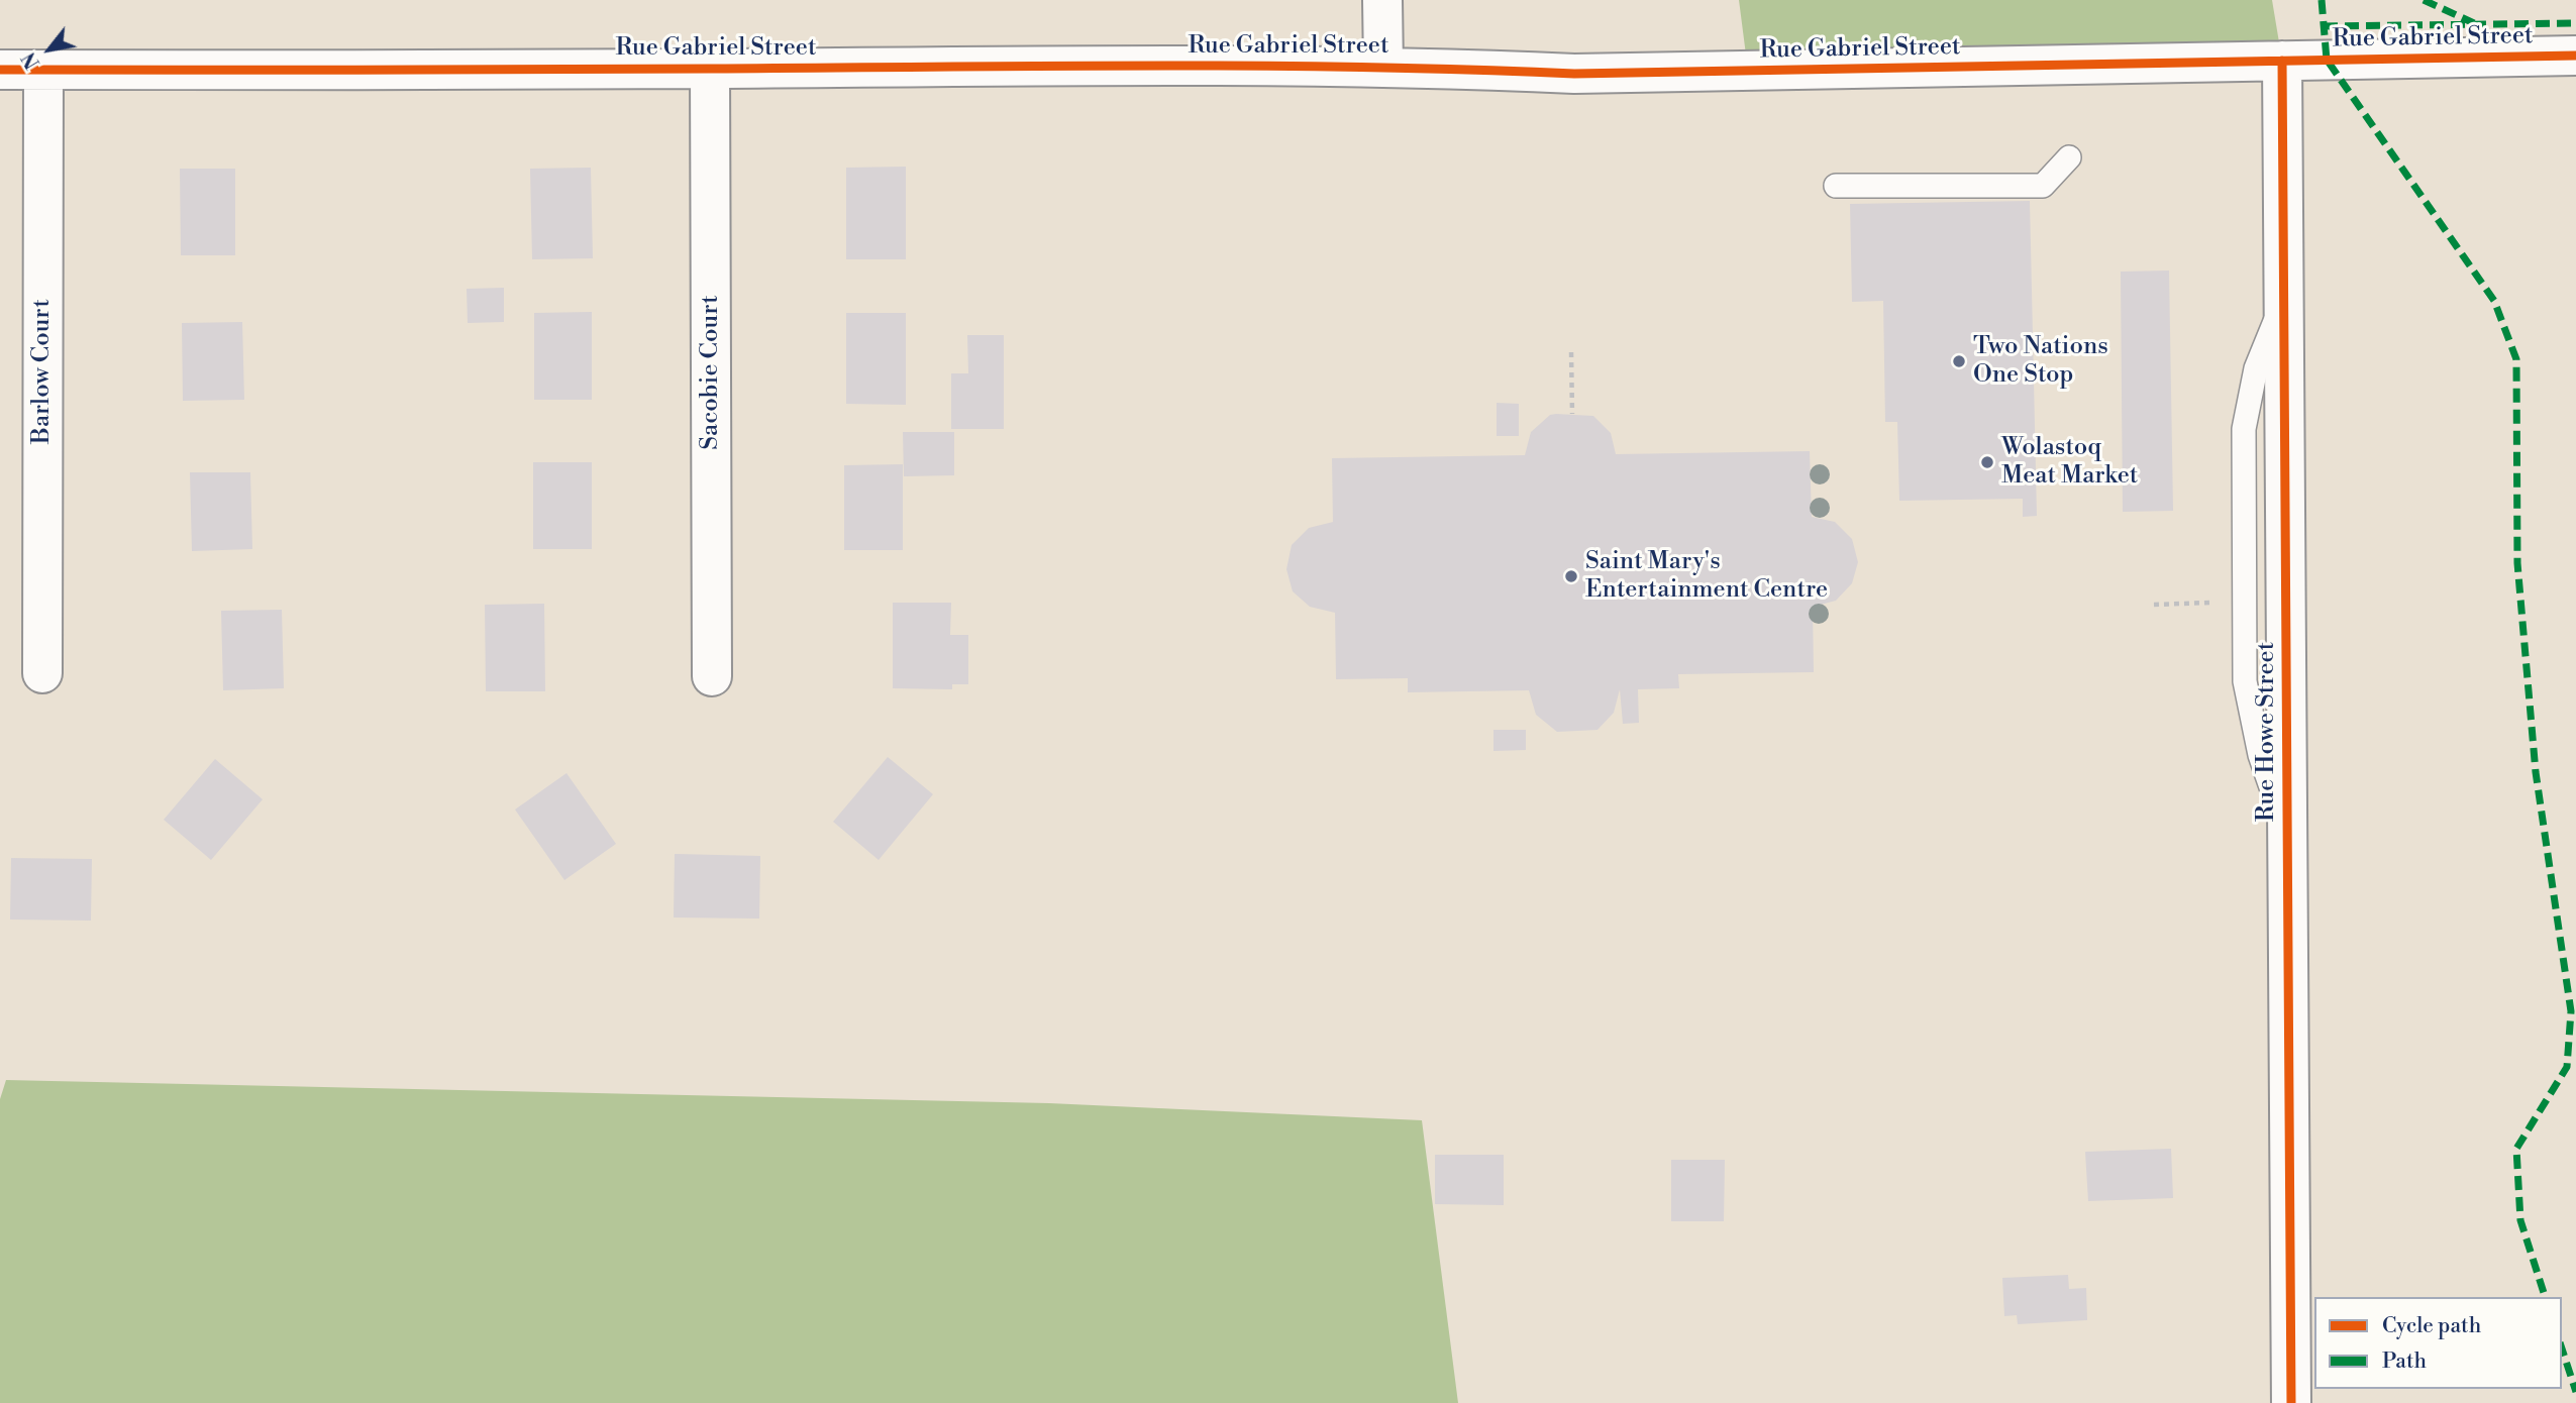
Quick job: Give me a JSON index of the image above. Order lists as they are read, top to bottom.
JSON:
{
  "streets": {
    "street": [
      "Rue Gabriel Street",
      "Barlow Court",
      "Sacobie Court",
      "Rue Howe Street"
    ]
  },
  "crossings": [
    ["Rue Gabriel Street", "Barlow Court"],
    ["Rue Gabriel Street", "Sacobie Court"],
    ["Rue Gabriel Street", "Rue Howe Street"]
  ],
  "places": ["Two Nations One Stop", "Wolastoq Meat Market", "Saint Mary's Entertainment Centre"],
  "legend": ["Cycle path", "Path"],
  "north": "bottom left"
}
